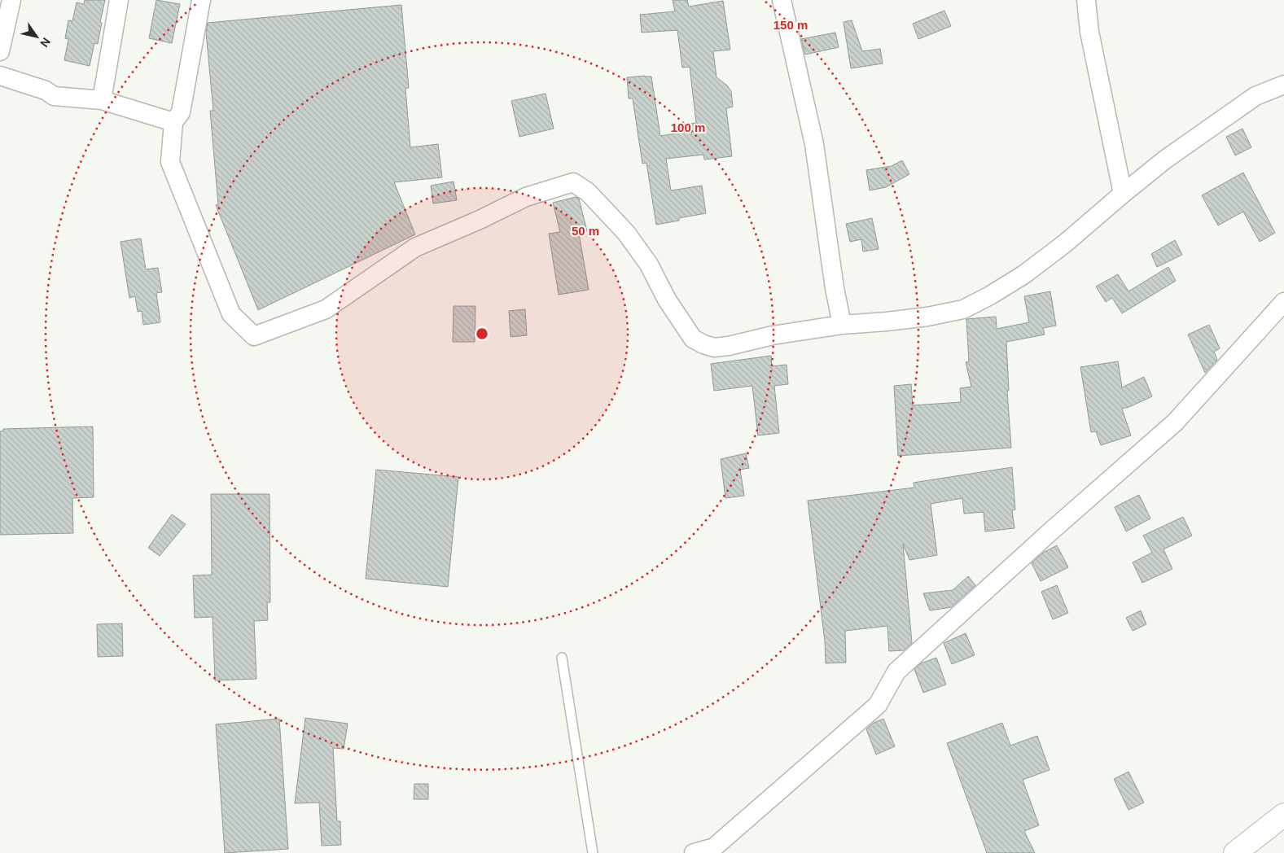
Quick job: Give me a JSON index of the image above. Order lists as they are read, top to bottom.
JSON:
{
  "north": "bottom right",
  "rings": ["150 m", "100 m", "50 m"]
}
